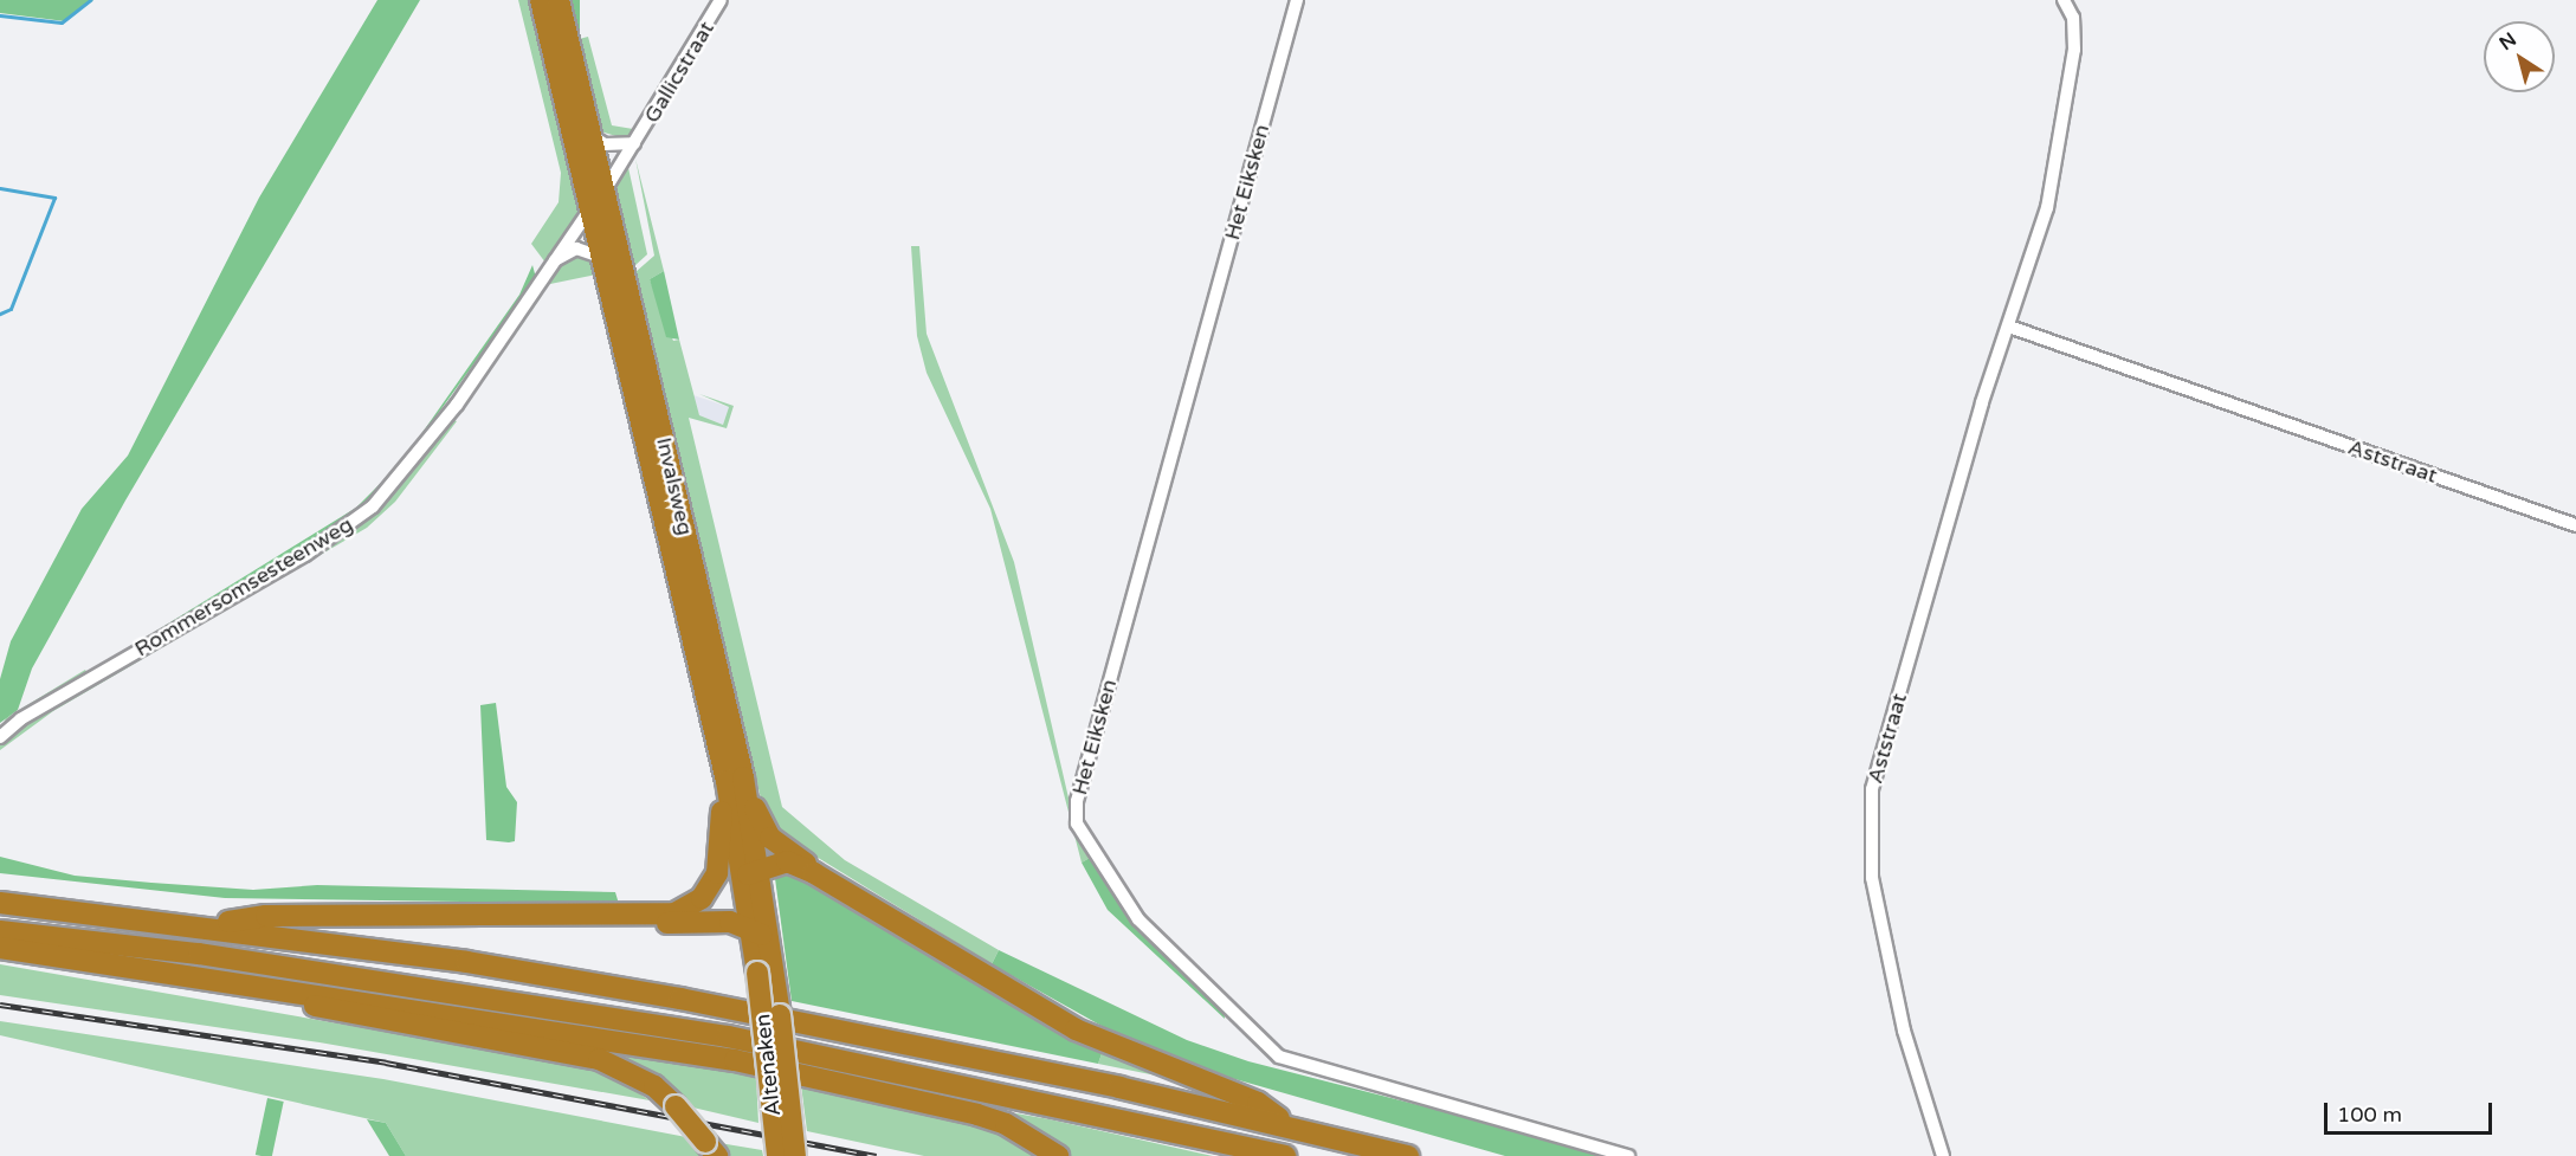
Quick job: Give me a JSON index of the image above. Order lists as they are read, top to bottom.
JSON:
{
  "streets": {
    "highway": ["Invalsweg", "Altenaken"],
    "street": [
      "Gallicstraat",
      "Het Eiksken",
      "Aststraat",
      "Rommersomsesteenweg"
    ]
  },
  "crossings": [
    ["Gallicstraat", "Invalsweg"],
    ["Gallicstraat", "Rommersomsesteenweg"],
    ["Invalsweg", "Rommersomsesteenweg"],
    ["Invalsweg", "Altenaken"]
  ],
  "scale_bar": "100 m",
  "north": "top left"
}
